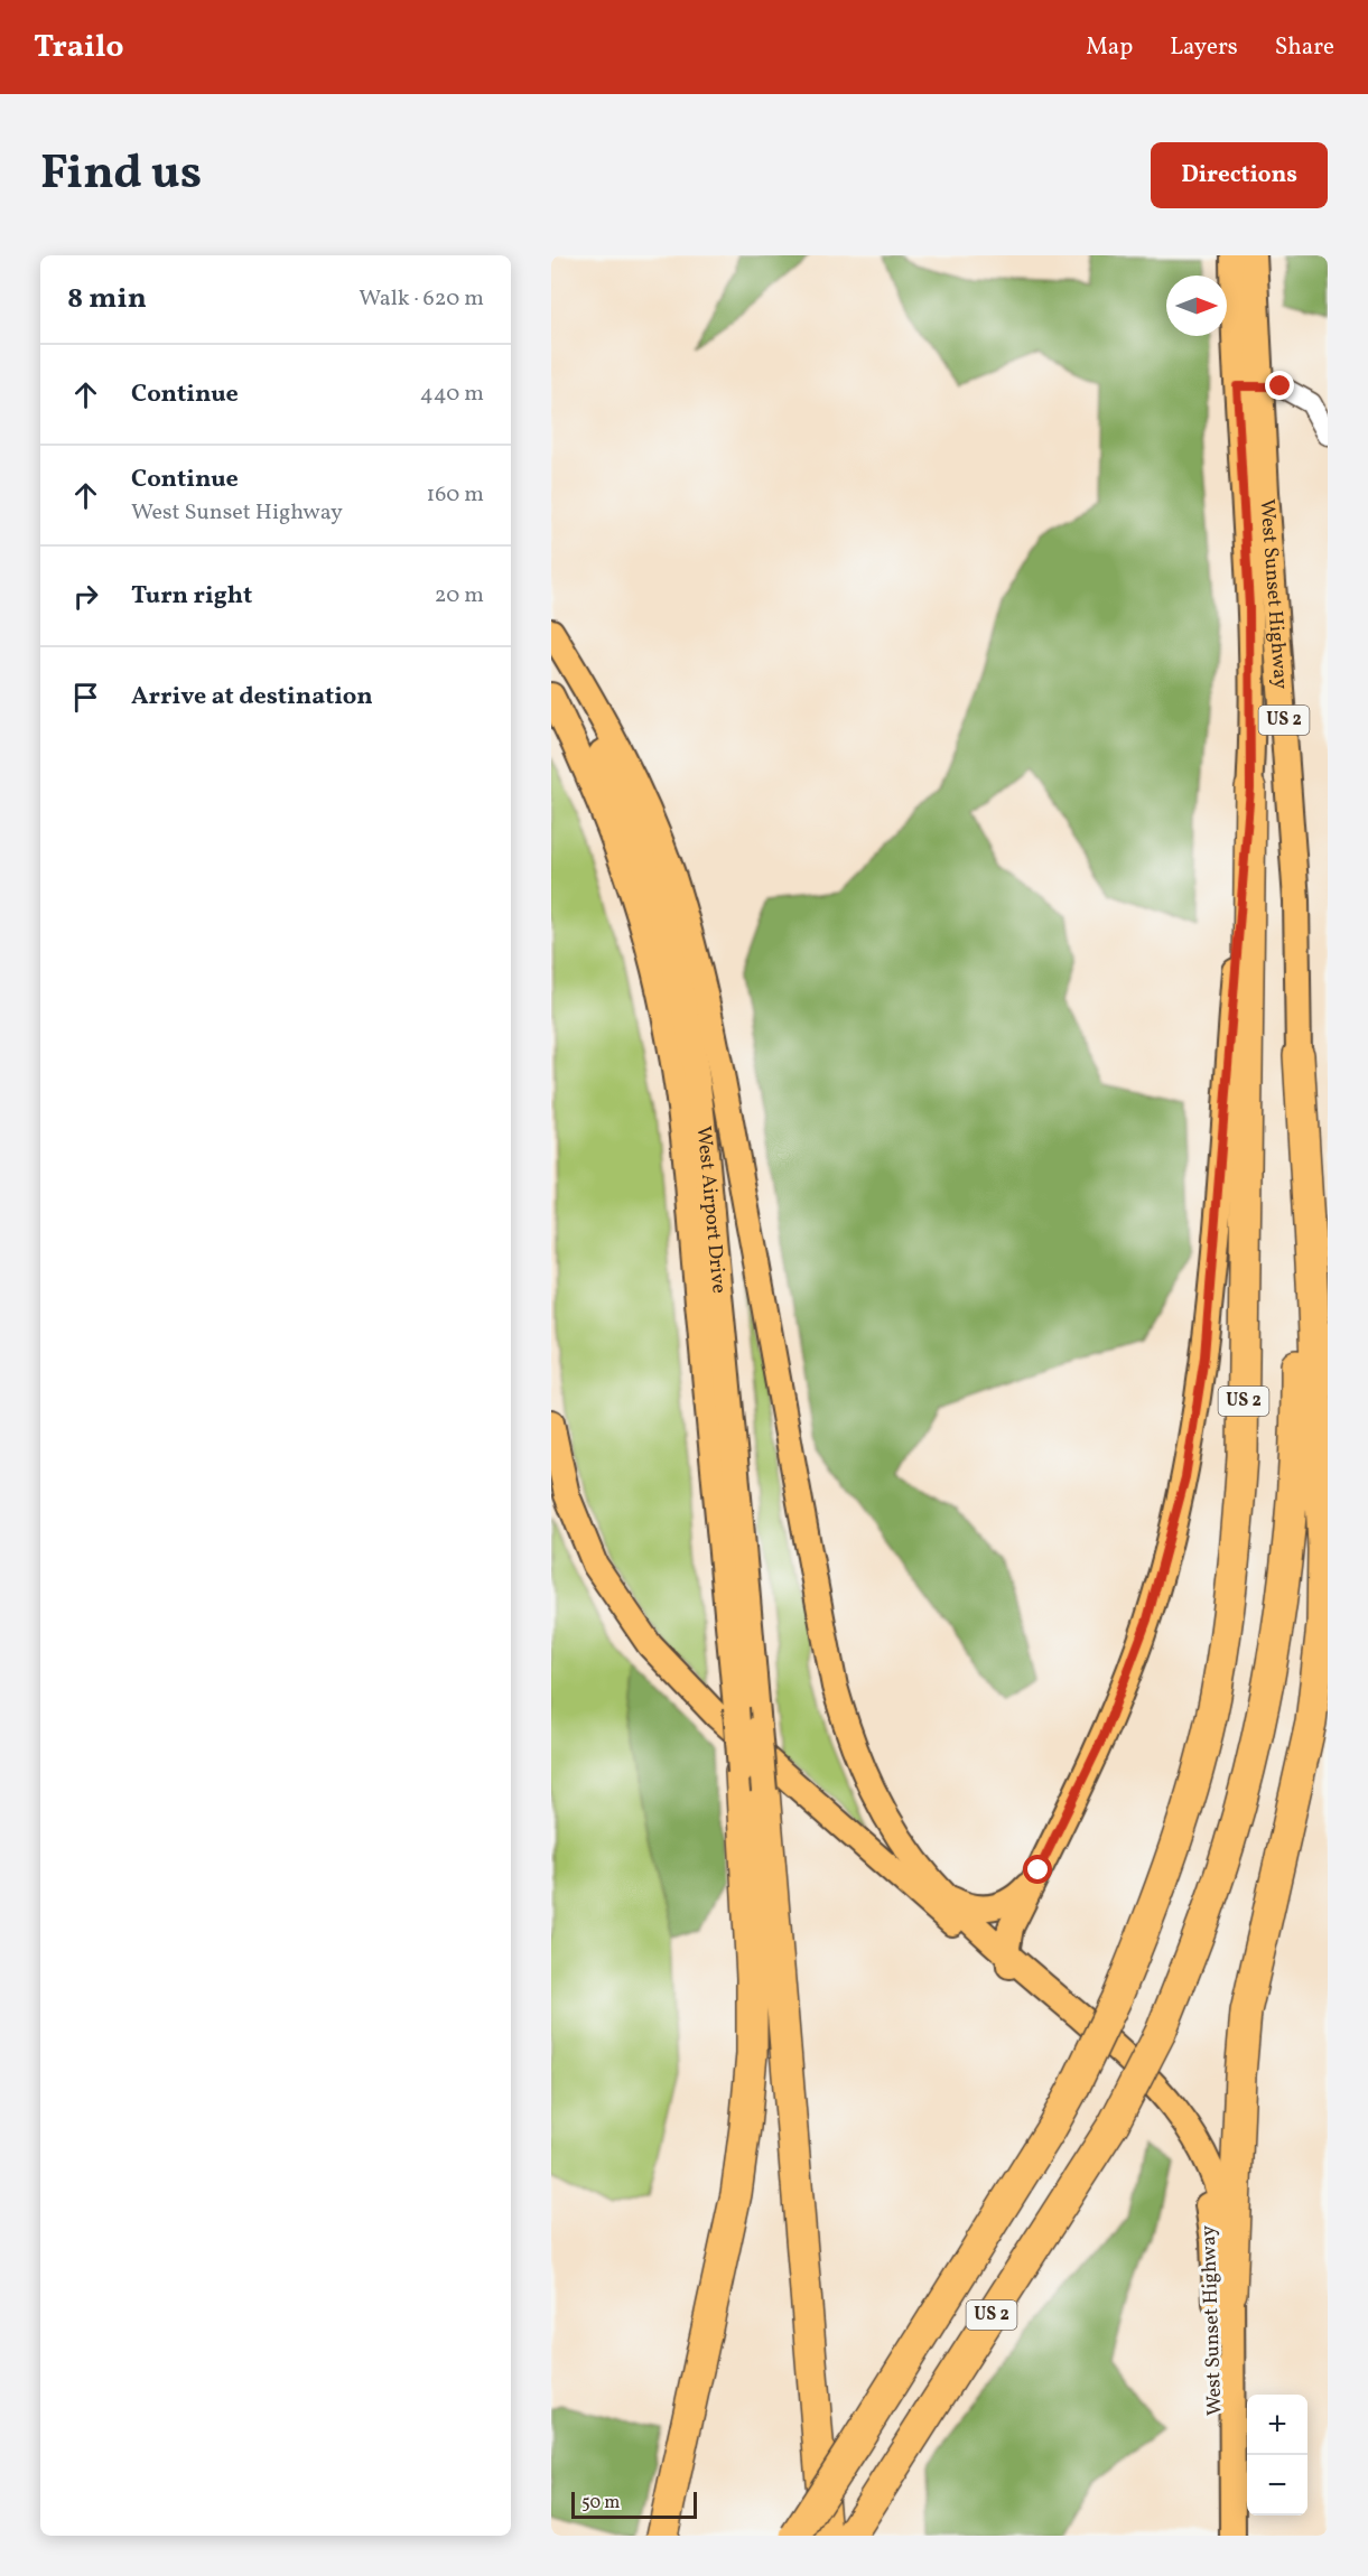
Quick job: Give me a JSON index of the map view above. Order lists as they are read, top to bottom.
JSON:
{
  "streets": {
    "highway": ["US 2"],
    "main road": ["West Sunset Highway", "West Airport Drive"]
  },
  "crossings": [
    ["West Sunset Highway", "US 2"]
  ],
  "scale_bar": "50 m",
  "north": "right",
  "page": {
    "header": "Trailo",
    "nav": ["Map", "Layers", "Share"],
    "title": "Find us",
    "buttons": "Directions",
    "heading": ["8 min", "Walk · 620 m"],
    "list": [
      ["Continue", "440 m"],
      ["Continue", "West Sunset Highway", "160 m"],
      ["Turn right", "20 m"],
      "Arrive at destination"
    ],
    "map_buttons": ["+", "−"],
    "scale": "50 m"
  }
}
